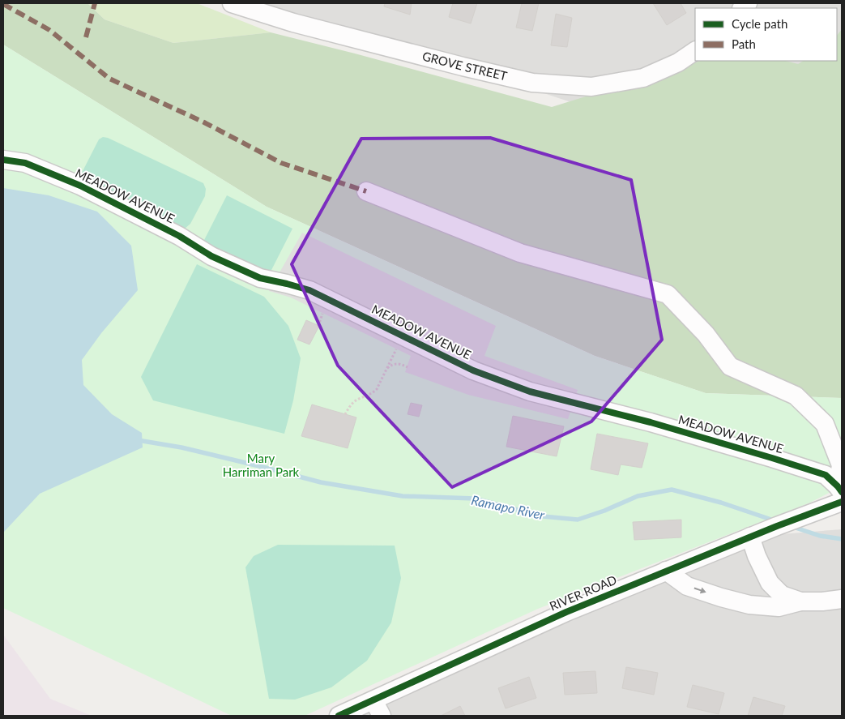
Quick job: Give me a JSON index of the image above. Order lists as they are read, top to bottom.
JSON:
{
  "streets": {
    "street": ["GROVE STREET", "MEADOW AVENUE", "RIVER ROAD"]
  },
  "crossings": [
    ["MEADOW AVENUE", "RIVER ROAD"]
  ],
  "water": ["Ramapo River"],
  "parks": ["Mary Harriman Park"],
  "legend": ["Cycle path", "Path"]
}
